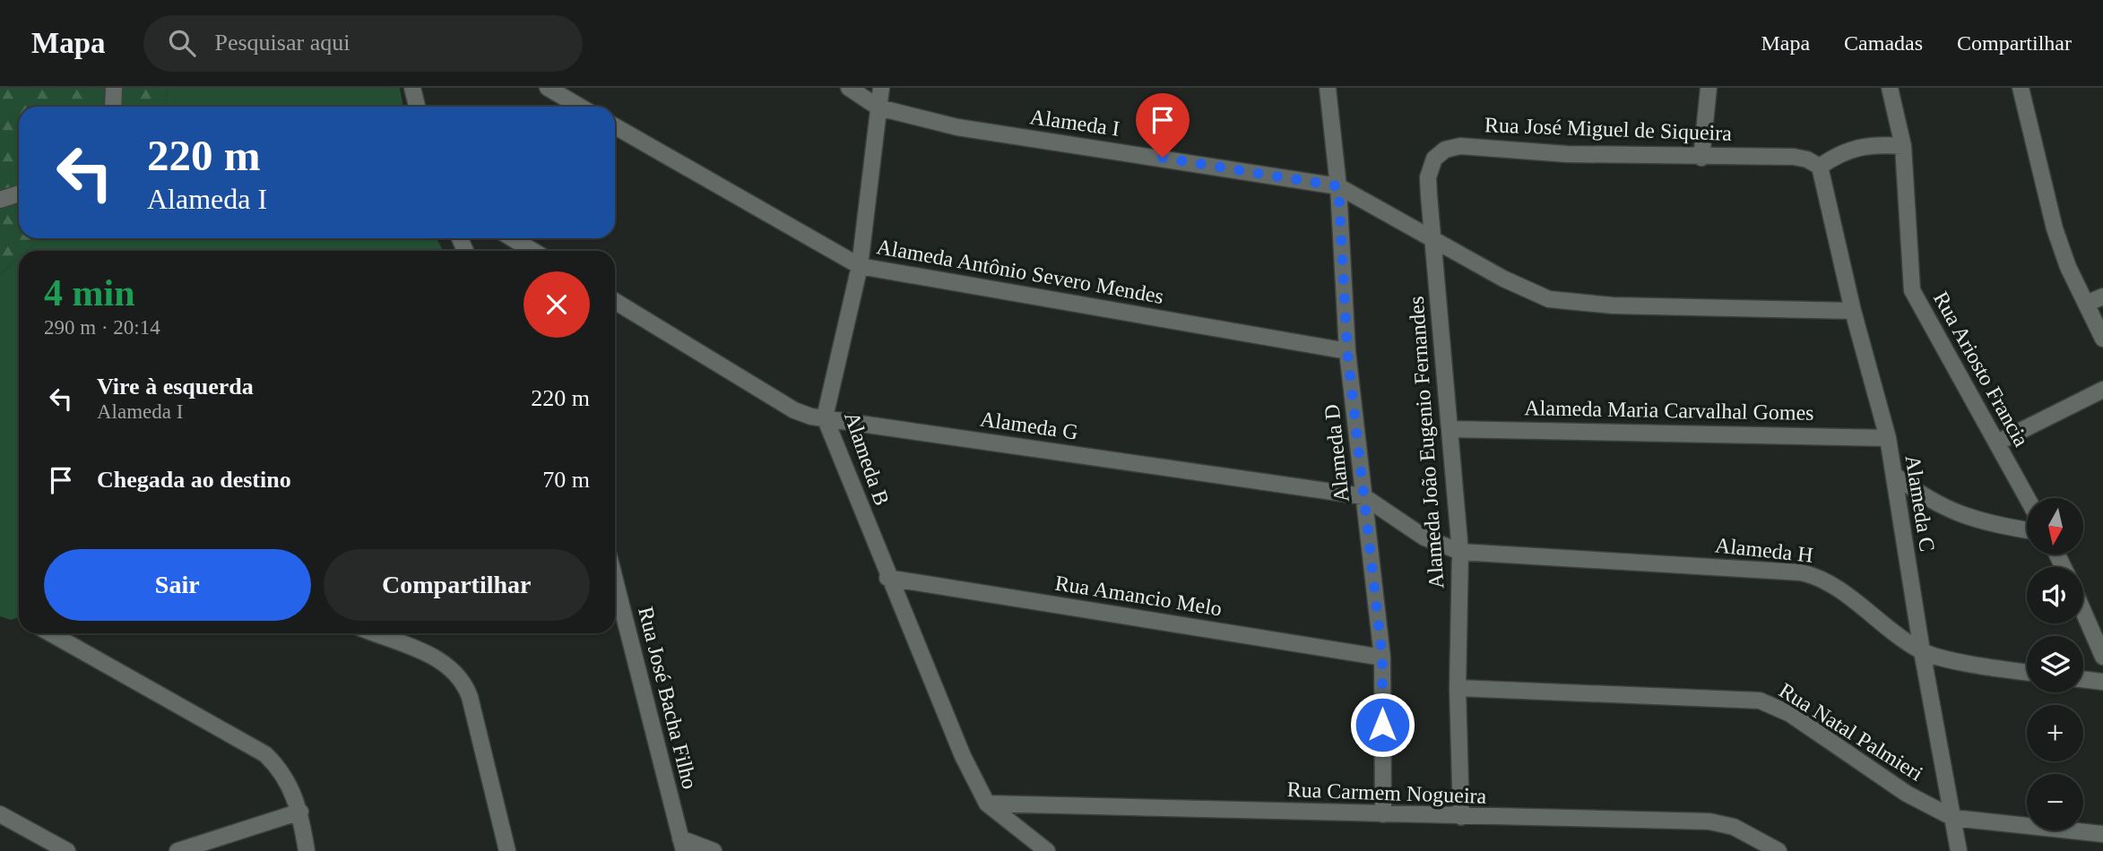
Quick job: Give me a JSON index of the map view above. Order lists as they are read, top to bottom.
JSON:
{
  "streets": {
    "street": [
      "Alameda I",
      "Rua José Miguel de Siqueira",
      "Alameda Antônio Severo Mendes",
      "Rua Ariosto Francia",
      "Alameda Maria Carvalhal Gomes",
      "Alameda G",
      "Alameda João Eugenio Fernandes",
      "Alameda D",
      "Alameda B",
      "Alameda C",
      "Alameda H",
      "Rua Amancio Melo",
      "Rua José Bacha Filho",
      "Rua Natal Palmieri",
      "Rua Carmem Nogueira"
    ]
  },
  "crossings": [
    ["Alameda I", "Alameda João Eugenio Fernandes"],
    ["Alameda I", "Alameda D"],
    ["Alameda I", "Alameda B"],
    ["Alameda I", "Alameda C"],
    ["Rua José Miguel de Siqueira", "Alameda João Eugenio Fernandes"],
    ["Rua José Miguel de Siqueira", "Alameda C"],
    ["Alameda Antônio Severo Mendes", "Alameda D"],
    ["Alameda Antônio Severo Mendes", "Alameda B"],
    ["Alameda Maria Carvalhal Gomes", "Alameda João Eugenio Fernandes"],
    ["Alameda Maria Carvalhal Gomes", "Alameda C"],
    ["Alameda G", "Alameda João Eugenio Fernandes"],
    ["Alameda G", "Alameda D"],
    ["Alameda G", "Alameda B"],
    ["Alameda G", "Alameda H"],
    ["Alameda João Eugenio Fernandes", "Alameda H"],
    ["Alameda João Eugenio Fernandes", "Rua Natal Palmieri"],
    ["Alameda João Eugenio Fernandes", "Rua Carmem Nogueira"],
    ["Alameda D", "Rua Amancio Melo"],
    ["Alameda D", "Rua Carmem Nogueira"],
    ["Alameda B", "Rua Amancio Melo"],
    ["Alameda B", "Rua Carmem Nogueira"],
    ["Alameda C", "Alameda H"],
    ["Alameda C", "Rua Natal Palmieri"]
  ],
  "north": "bottom",
  "page": {
    "header": "Mapa",
    "search": "Pesquisar aqui",
    "nav": ["Mapa", "Camadas", "Compartilhar"],
    "turn": ["220 m", "Alameda I"],
    "heading": ["4 min", "290 m · 20:14"],
    "list": [
      {
        "name": "Vire à esquerda",
        "note": "Alameda I",
        "value": "220 m"
      },
      {
        "name": "Chegada ao destino",
        "value": "70 m"
      }
    ],
    "map_buttons": ["+", "−"],
    "buttons": ["Sair", "Compartilhar"]
  }
}
